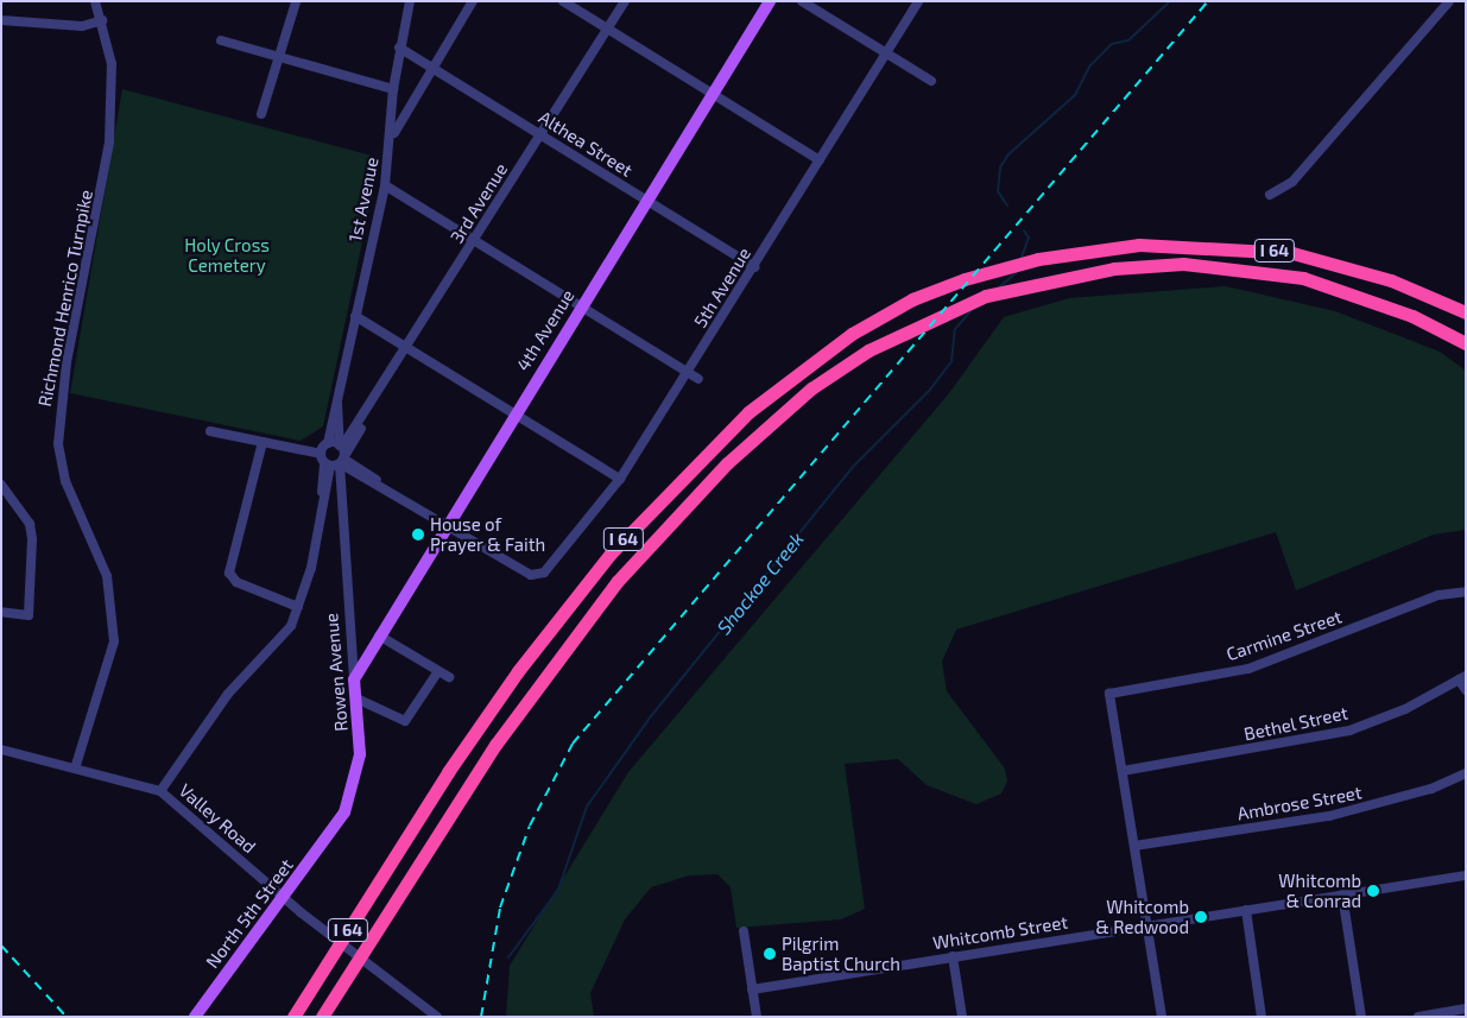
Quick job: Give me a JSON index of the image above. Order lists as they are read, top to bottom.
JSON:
{
  "streets": {
    "highway": ["I 64"],
    "main road": ["4th Avenue", "Rowen Avenue", "North 5th Street"],
    "street": [
      "Althea Street",
      "1st Avenue",
      "3rd Avenue",
      "5th Avenue",
      "Richmond Henrico Turnpike",
      "Carmine Street",
      "Bethel Street",
      "Ambrose Street",
      "Valley Road",
      "Whitcomb Street"
    ]
  },
  "crossings": [
    ["Althea Street", "1st Avenue"],
    ["Althea Street", "3rd Avenue"],
    ["Althea Street", "5th Avenue"],
    ["Althea Street", "4th Avenue"],
    ["1st Avenue", "3rd Avenue"],
    ["1st Avenue", "Rowen Avenue"],
    ["3rd Avenue", "Rowen Avenue"],
    ["5th Avenue", "4th Avenue"],
    ["Richmond Henrico Turnpike", "Valley Road"],
    ["4th Avenue", "Rowen Avenue"],
    ["Carmine Street", "Bethel Street"],
    ["Rowen Avenue", "North 5th Street"]
  ],
  "water": ["Shockoe Creek"],
  "parks": ["Holy Cross Cemetery"],
  "places": [
    "House of Prayer & Faith",
    "Whitcomb & Conrad",
    "Whitcomb & Redwood",
    "Pilgrim Baptist Church"
  ]
}
